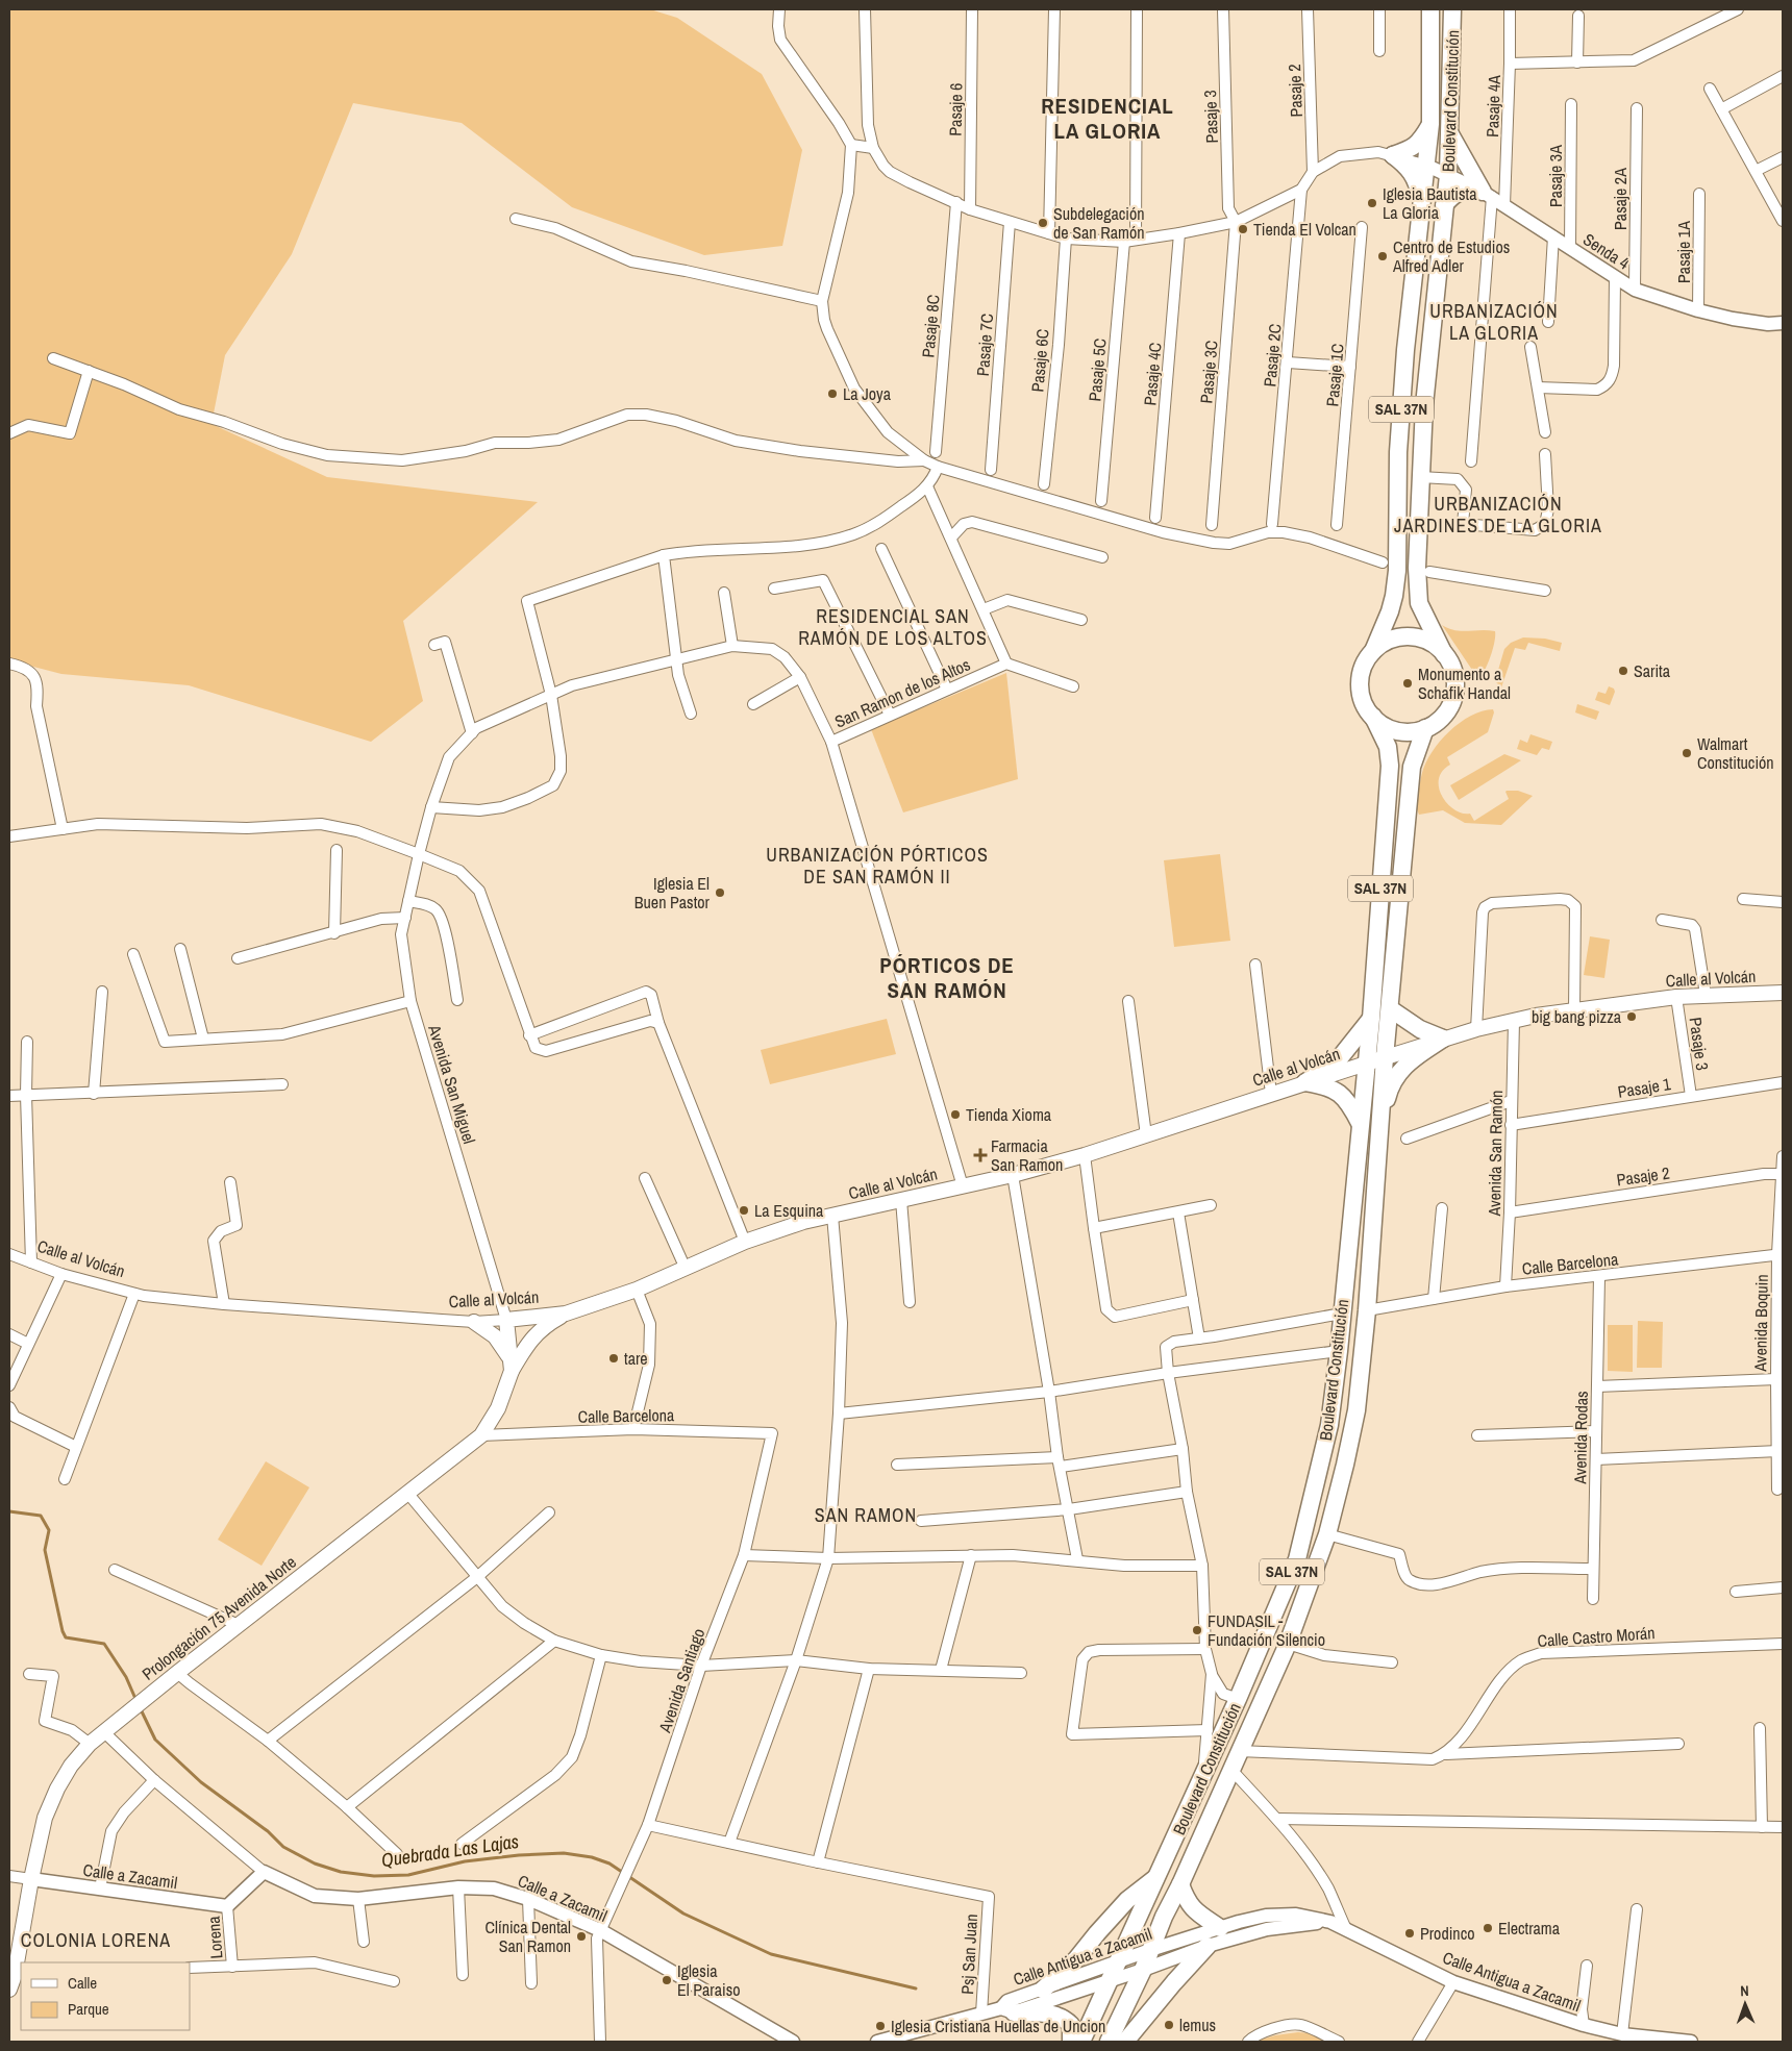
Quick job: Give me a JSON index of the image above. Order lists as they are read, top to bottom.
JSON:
{
  "streets": {
    "highway": ["Boulevard Constitución", "SAL 37N"],
    "main road": ["Calle al Volcán", "Prolongación 75 Avenida Norte"],
    "street": [
      "Pasaje 2",
      "Pasaje 4A",
      "Pasaje 6",
      "Pasaje 3",
      "Pasaje 3A",
      "Pasaje 2A",
      "Senda 4",
      "Pasaje 1A",
      "Pasaje 8C",
      "Pasaje 7C",
      "Pasaje 2C",
      "Pasaje 6C",
      "Pasaje 5C",
      "Pasaje 3C",
      "Pasaje 4C",
      "Pasaje 1C",
      "San Ramon de los Altos",
      "Avenida San Miguel",
      "Pasaje 1",
      "Avenida San Ramón",
      "Calle Barcelona",
      "Avenida Boquin",
      "Avenida Rodas",
      "Calle Castro Morán",
      "Avenida Santiago",
      "Calle a Zacamil",
      "Lorena",
      "Psj San Juan",
      "Calle Antigua a Zacamil"
    ]
  },
  "crossings": [
    ["Pasaje 2", "Avenida San Ramón"],
    ["Pasaje 2", "Avenida Boquin"],
    ["Boulevard Constitución", "Senda 4"],
    ["Boulevard Constitución", "SAL 37N"],
    ["Boulevard Constitución", "Calle al Volcán"],
    ["Boulevard Constitución", "Calle Barcelona"],
    ["Boulevard Constitución", "Calle Antigua a Zacamil"],
    ["Pasaje 4A", "Senda 4"],
    ["Pasaje 3", "Pasaje 3C"],
    ["Pasaje 3", "Calle al Volcán"],
    ["Pasaje 3", "Pasaje 1"],
    ["Pasaje 3A", "Senda 4"],
    ["Pasaje 2A", "Senda 4"],
    ["Senda 4", "Pasaje 1A"],
    ["San Ramon de los Altos", "Avenida San Miguel"],
    ["Calle al Volcán", "Avenida San Miguel"],
    ["Calle al Volcán", "Avenida San Ramón"],
    ["Calle al Volcán", "Prolongación 75 Avenida Norte"],
    ["Avenida San Miguel", "Prolongación 75 Avenida Norte"],
    ["Pasaje 1", "Avenida San Ramón"],
    ["Avenida San Ramón", "Calle Barcelona"],
    ["Calle Barcelona", "Avenida Boquin"],
    ["Calle Barcelona", "Avenida Rodas"],
    ["Calle Barcelona", "Prolongación 75 Avenida Norte"],
    ["Calle Barcelona", "Avenida Santiago"],
    ["Prolongación 75 Avenida Norte", "Calle a Zacamil"],
    ["Avenida Santiago", "Calle a Zacamil"],
    ["Calle a Zacamil", "Lorena"],
    ["Psj San Juan", "Calle Antigua a Zacamil"]
  ],
  "districts": [
    "RESIDENCIAL LA GLORIA",
    "URBANIZACIÓN LA GLORIA",
    "URBANIZACIÓN JARDINES DE LA GLORIA",
    "RESIDENCIAL SAN RAMÓN DE LOS ALTOS",
    "URBANIZACIÓN PÓRTICOS DE SAN RAMÓN II",
    "PÓRTICOS DE SAN RAMÓN",
    "SAN RAMON",
    "COLONIA LORENA"
  ],
  "water": ["Quebrada Las Lajas"],
  "places": {
    "other": [
      "Iglesia Bautista La Gloria",
      "Subdelegación de San Ramón",
      "Tienda El Volcan",
      "Centro de Estudios Alfred Adler",
      "La Joya",
      "Sarita",
      "Monumento a Schafik Handal",
      "Walmart Constitución",
      "Iglesia El Buen Pastor",
      "big bang pizza",
      "Tienda Xioma",
      "La Esquina",
      "tare",
      "FUNDASIL - Fundación Silencio",
      "Electrama",
      "Prodinco",
      "Clínica Dental San Ramon",
      "Iglesia El Paraiso",
      "lemus",
      "Iglesia Cristiana Huellas de Uncion"
    ],
    "health": ["Farmacia San Ramon"]
  },
  "legend": ["Calle", "Parque"],
  "north": "top"
}
